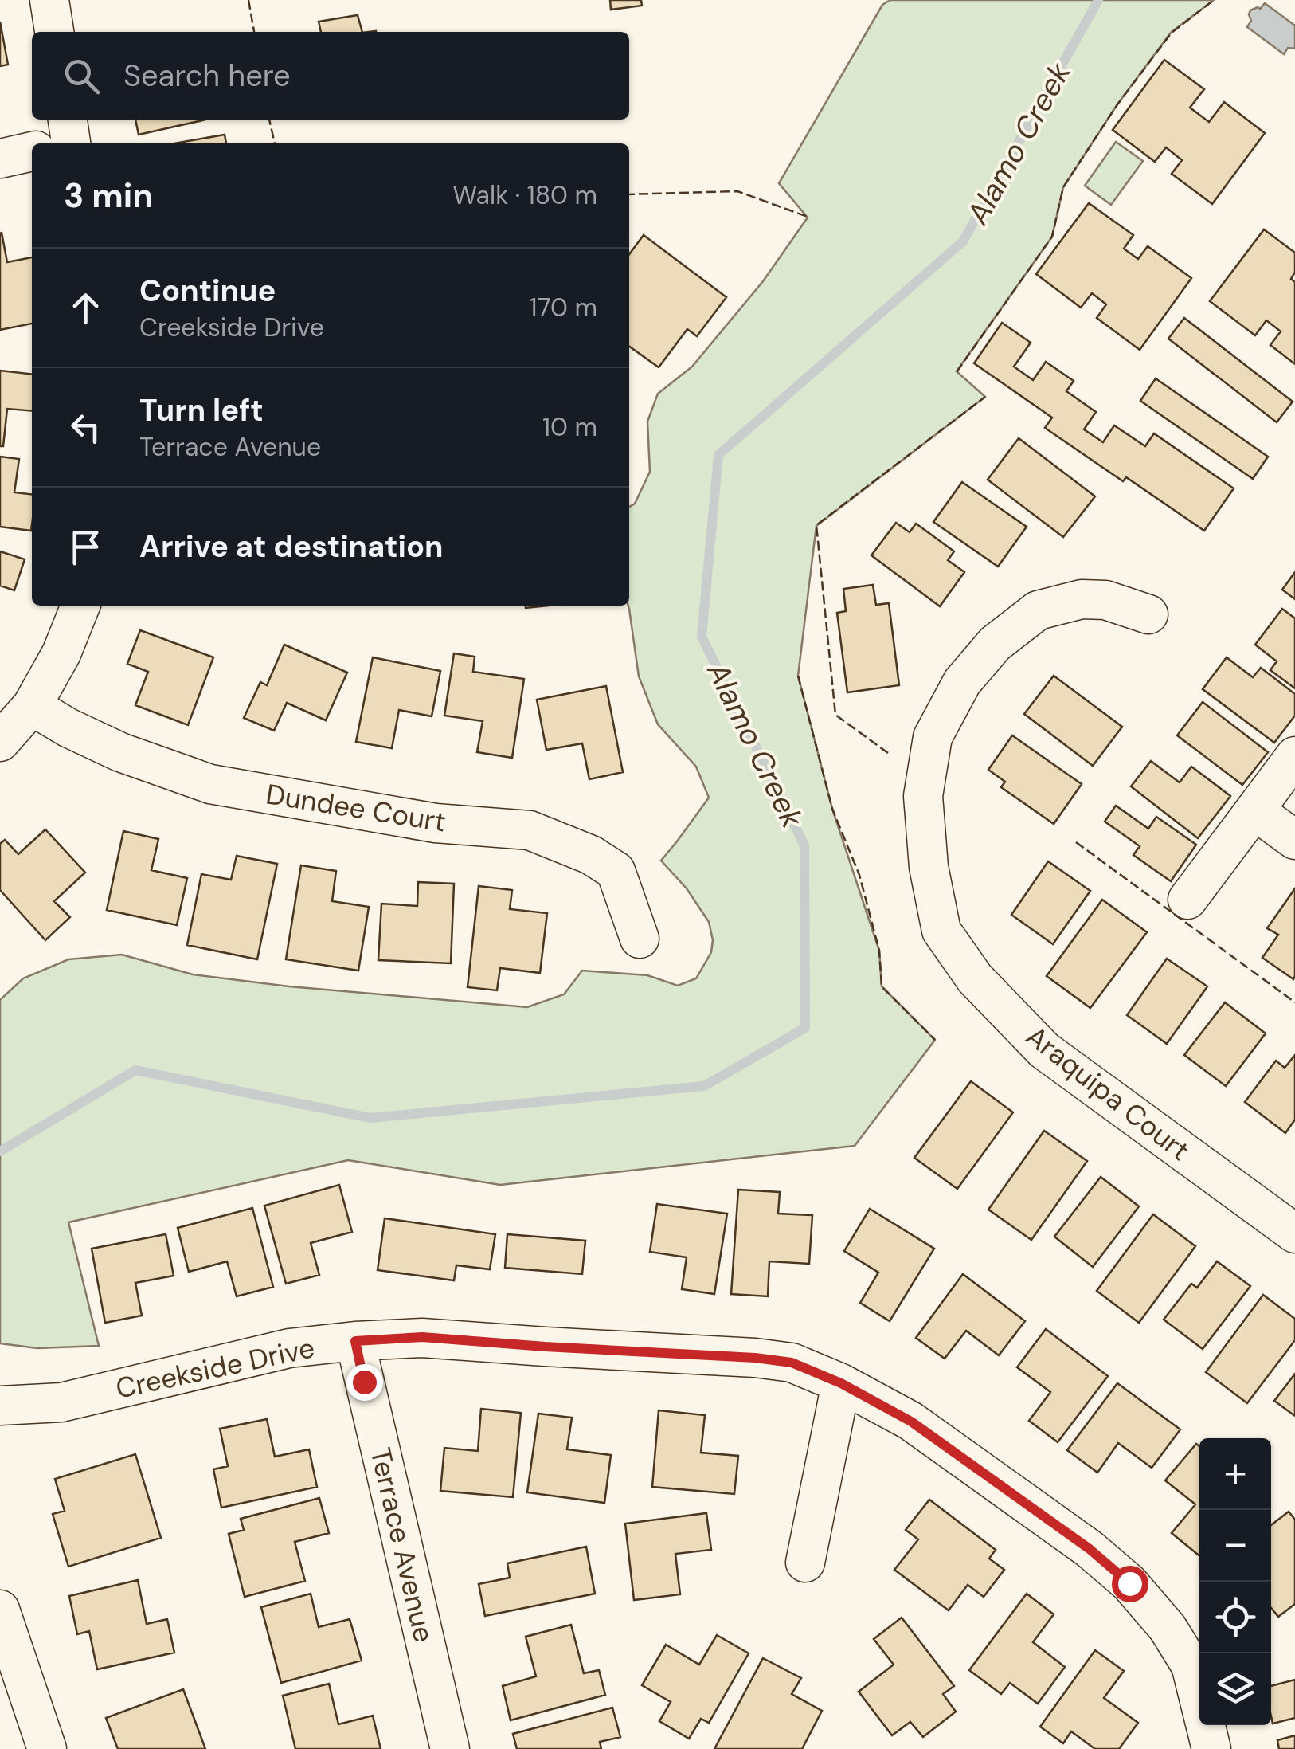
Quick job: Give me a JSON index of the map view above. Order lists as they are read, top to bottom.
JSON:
{
  "streets": {
    "street": [
      "Dundee Court",
      "Araquipa Court",
      "Creekside Drive",
      "Terrace Avenue"
    ]
  },
  "crossings": [
    ["Creekside Drive", "Terrace Avenue"]
  ],
  "water": ["Alamo Creek"],
  "page": {
    "search": "Search here",
    "heading": ["3 min", "Walk · 180 m"],
    "list": [
      ["Continue", "Creekside Drive", "170 m"],
      ["Turn left", "Terrace Avenue", "10 m"],
      "Arrive at destination"
    ],
    "map_buttons": ["+", "−"]
  }
}
